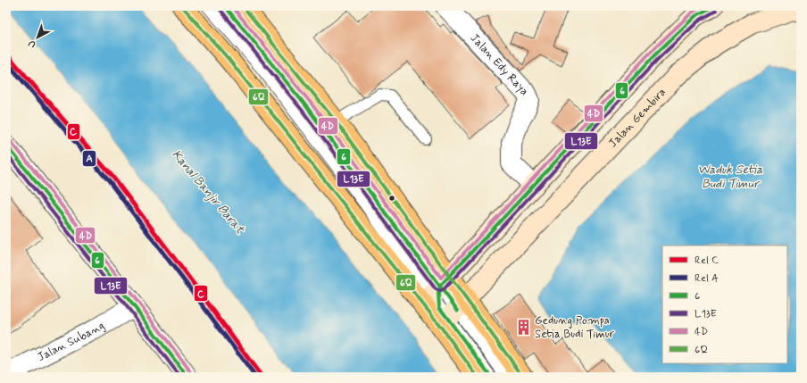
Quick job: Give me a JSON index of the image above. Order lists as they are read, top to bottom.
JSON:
{
  "streets": {
    "main road": ["Jalan Gembira"],
    "street": ["Jalan Edy Raya", "Jalan Subang"]
  },
  "water": ["Waduk Setia Budi Timur", "Kanal Banjir Barat"],
  "places": {
    "building": ["Gedung Pompa Setia Budi Timur"]
  },
  "lines": [
    "transit line 6",
    "transit line 4D",
    "transit line 6Q",
    "transit line L13E",
    "rail line C",
    "rail line A"
  ],
  "legend": [
    "Rel C",
    "Rel A",
    "6",
    "L13E",
    "4D",
    "6Q"
  ],
  "north": "bottom left"
}
